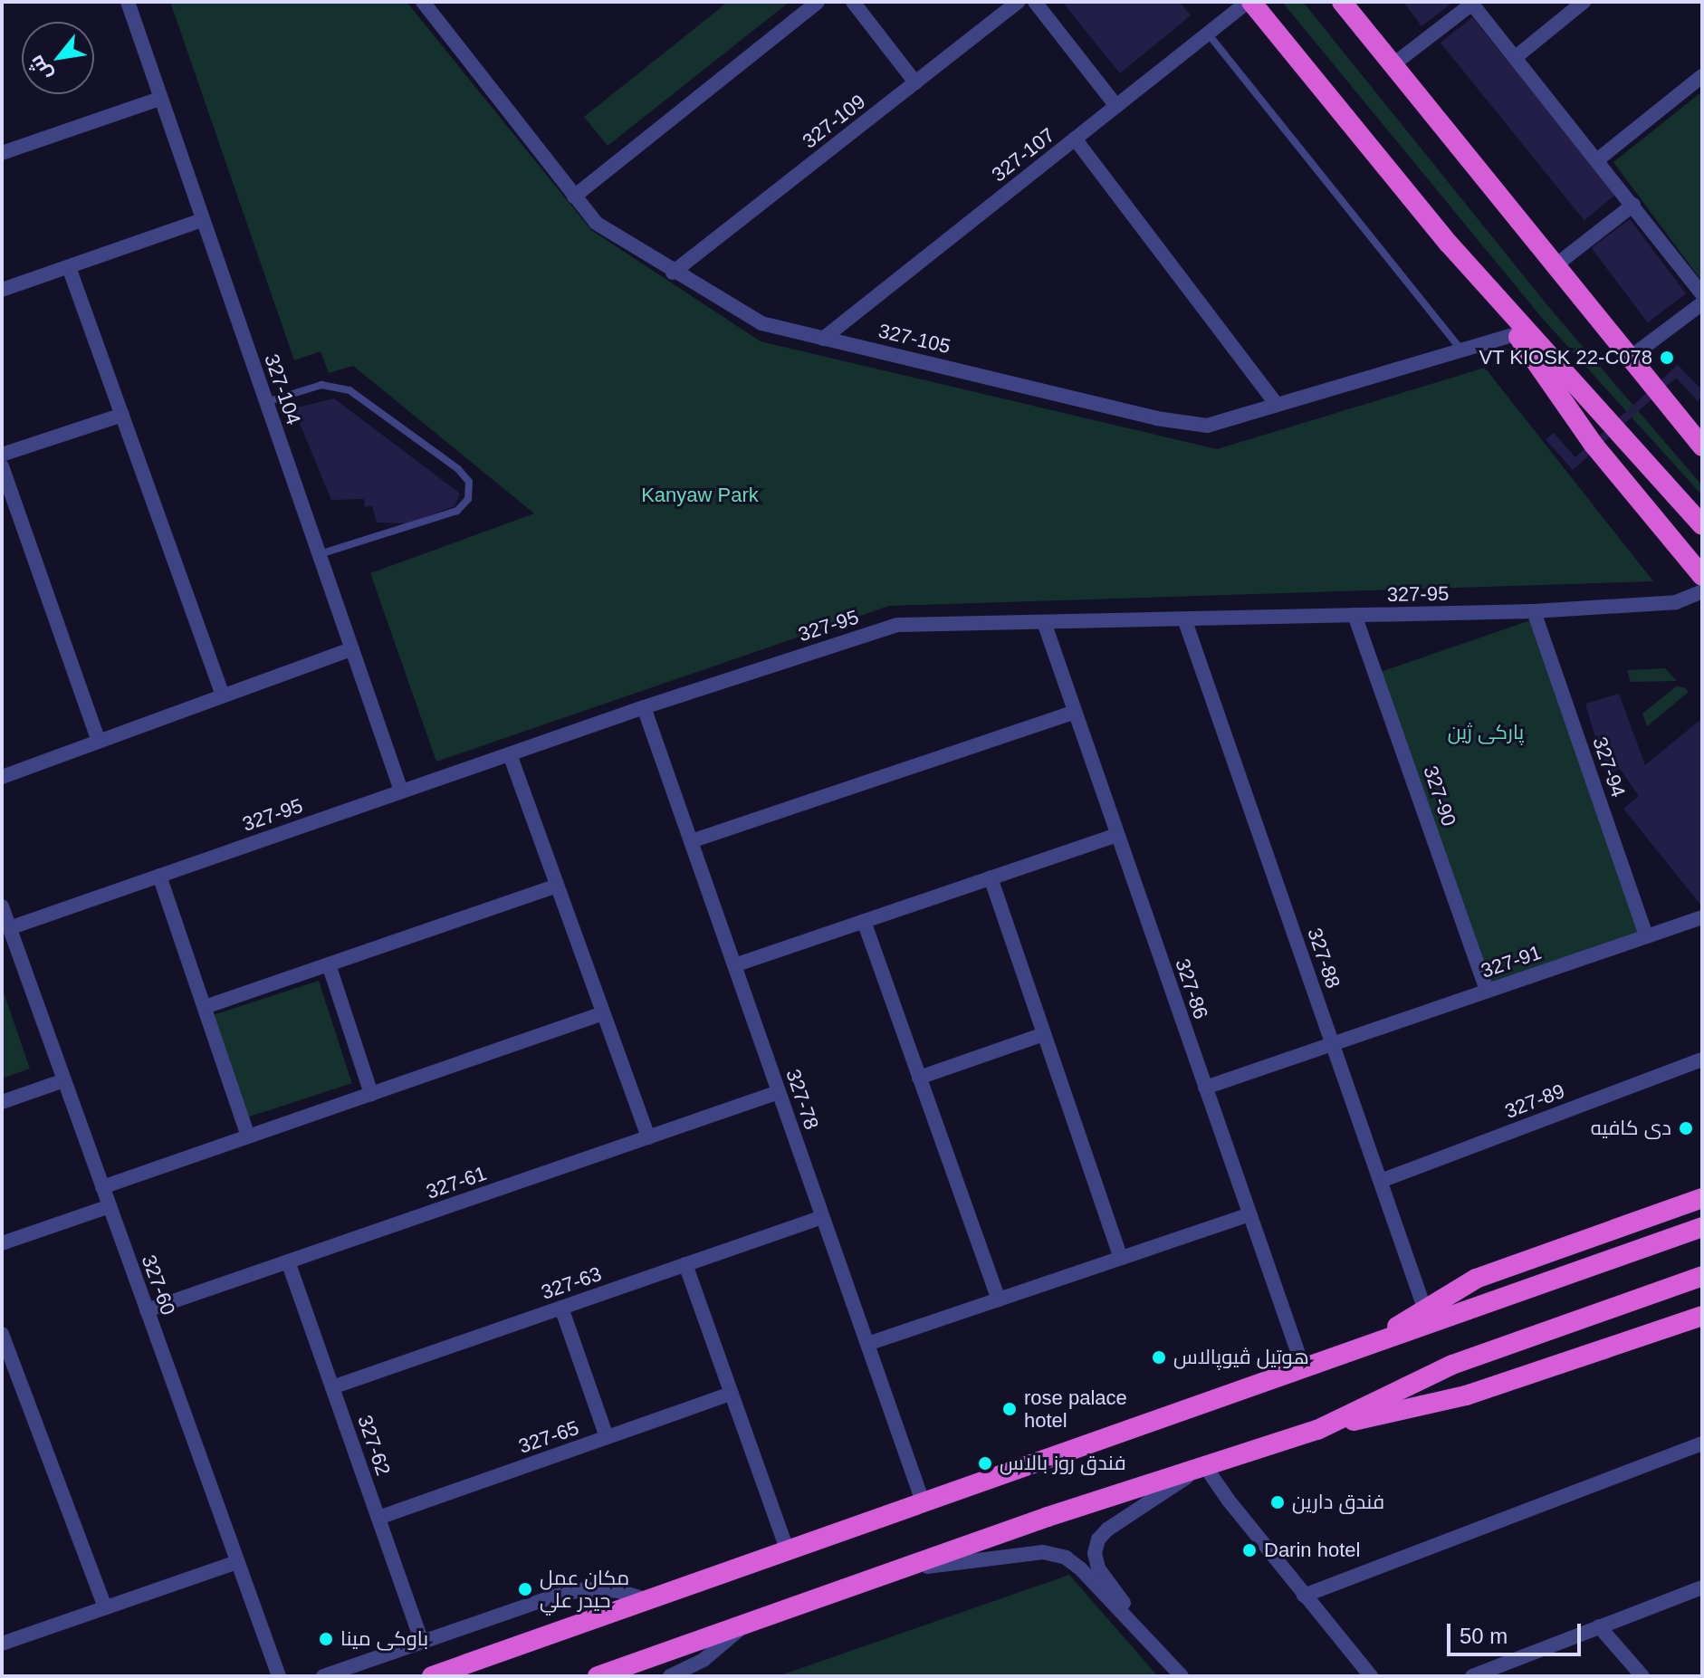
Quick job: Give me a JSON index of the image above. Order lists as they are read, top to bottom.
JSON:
{
  "streets": {
    "street": [
      "327-109",
      "327-107",
      "327-105",
      "327-104",
      "327-95",
      "327-94",
      "327-90",
      "327-88",
      "327-91",
      "327-86",
      "327-78",
      "327-89",
      "327-61",
      "327-63",
      "327-60",
      "327-65",
      "327-62"
    ]
  },
  "crossings": [
    ["327-109", "327-105"],
    ["327-107", "327-105"],
    ["327-104", "327-95"],
    ["327-95", "327-94"],
    ["327-95", "327-90"],
    ["327-95", "327-88"],
    ["327-95", "327-86"],
    ["327-95", "327-78"],
    ["327-95", "327-60"],
    ["327-94", "327-91"],
    ["327-90", "327-91"],
    ["327-88", "327-91"],
    ["327-88", "327-89"],
    ["327-91", "327-86"],
    ["327-78", "327-61"],
    ["327-78", "327-63"],
    ["327-61", "327-60"],
    ["327-61", "327-62"],
    ["327-63", "327-62"],
    ["327-65", "327-62"]
  ],
  "parks": ["Kanyaw Park", "پارکی ژین"],
  "places": [
    "VT KIOSK 22-C078",
    "دى كافيه",
    "هوتیل ڤیوپالاس",
    "rose palace hotel",
    "فندق روز بالاس",
    "فندق دارين",
    "Darin hotel",
    "مكان عمل حيدر علي",
    "باوکی مینا"
  ],
  "scale_bar": "50 m",
  "north": "bottom left"
}
